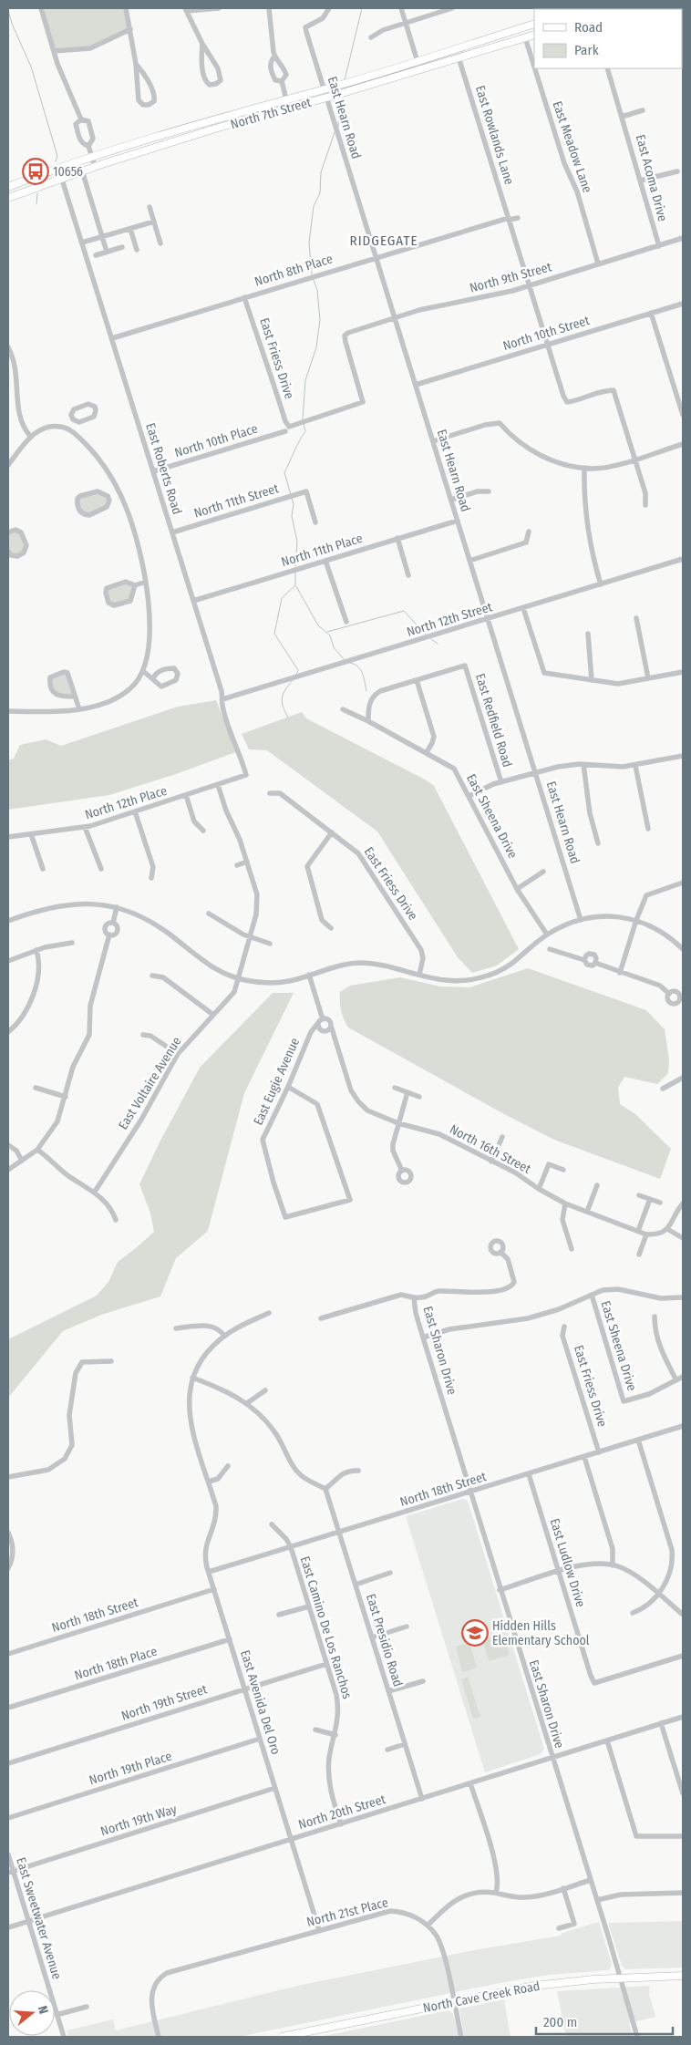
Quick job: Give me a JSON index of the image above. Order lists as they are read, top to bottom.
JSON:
{
  "streets": {
    "main road": ["North 7th Street", "North Cave Creek Road"],
    "street": [
      "East Hearn Road",
      "East Rowlands Lane",
      "East Meadow Lane",
      "East Acoma Drive",
      "North 8th Place",
      "North 9th Street",
      "North 10th Street",
      "East Friess Drive",
      "North 10th Place",
      "East Roberts Road",
      "North 11th Street",
      "North 11th Place",
      "North 12th Street",
      "East Redfield Road",
      "North 12th Place",
      "East Sheena Drive",
      "East Eugie Avenue",
      "East Voltaire Avenue",
      "North 16th Street",
      "East Sharon Drive",
      "North 18th Street",
      "East Ludlow Drive",
      "East Camino De Los Ranchos",
      "East Presidio Road",
      "North 18th Place",
      "North 19th Street",
      "East Avenida Del Oro",
      "North 19th Place",
      "North 20th Street",
      "North 19th Way",
      "North 21st Place",
      "East Sweetwater Avenue"
    ]
  },
  "crossings": [
    ["North 7th Street", "East Hearn Road"],
    ["North 7th Street", "East Rowlands Lane"],
    ["North 7th Street", "East Meadow Lane"],
    ["North 7th Street", "East Roberts Road"],
    ["East Hearn Road", "North 8th Place"],
    ["East Hearn Road", "North 9th Street"],
    ["East Hearn Road", "North 10th Street"],
    ["East Hearn Road", "North 11th Place"],
    ["East Hearn Road", "North 12th Street"],
    ["East Rowlands Lane", "North 8th Place"],
    ["East Rowlands Lane", "North 9th Street"],
    ["East Rowlands Lane", "North 10th Street"],
    ["East Meadow Lane", "North 9th Street"],
    ["East Acoma Drive", "North 9th Street"],
    ["North 8th Place", "East Friess Drive"],
    ["North 8th Place", "East Roberts Road"],
    ["North 9th Street", "North 10th Place"],
    ["East Friess Drive", "North 10th Place"],
    ["East Friess Drive", "North 18th Street"],
    ["North 10th Place", "East Roberts Road"],
    ["East Roberts Road", "North 11th Street"],
    ["East Roberts Road", "North 11th Place"],
    ["East Roberts Road", "North 12th Street"],
    ["East Roberts Road", "North 12th Place"],
    ["North 12th Place", "East Voltaire Avenue"],
    ["East Eugie Avenue", "North 16th Street"],
    ["East Sharon Drive", "North 18th Street"],
    ["East Sharon Drive", "North 20th Street"],
    ["East Sharon Drive", "North Cave Creek Road"],
    ["North 18th Street", "East Ludlow Drive"],
    ["North 18th Street", "East Camino De Los Ranchos"],
    ["North 18th Street", "East Presidio Road"],
    ["North 18th Street", "East Avenida Del Oro"],
    ["East Camino De Los Ranchos", "North 19th Street"],
    ["East Camino De Los Ranchos", "North 20th Street"],
    ["East Presidio Road", "North 20th Street"],
    ["North 18th Place", "East Avenida Del Oro"],
    ["North 19th Street", "East Avenida Del Oro"],
    ["East Avenida Del Oro", "North 19th Place"],
    ["East Avenida Del Oro", "North 20th Street"],
    ["East Avenida Del Oro", "North 19th Way"],
    ["East Avenida Del Oro", "North 21st Place"],
    ["North 20th Street", "East Sweetwater Avenue"],
    ["North 19th Way", "East Sweetwater Avenue"]
  ],
  "districts": ["RIDGEGATE"],
  "places": {
    "bus stop": ["10656"],
    "school or university": ["Hidden Hills Elementary School"]
  },
  "legend": ["Road", "Park"],
  "scale_bar": "200 m",
  "north": "right"
}
